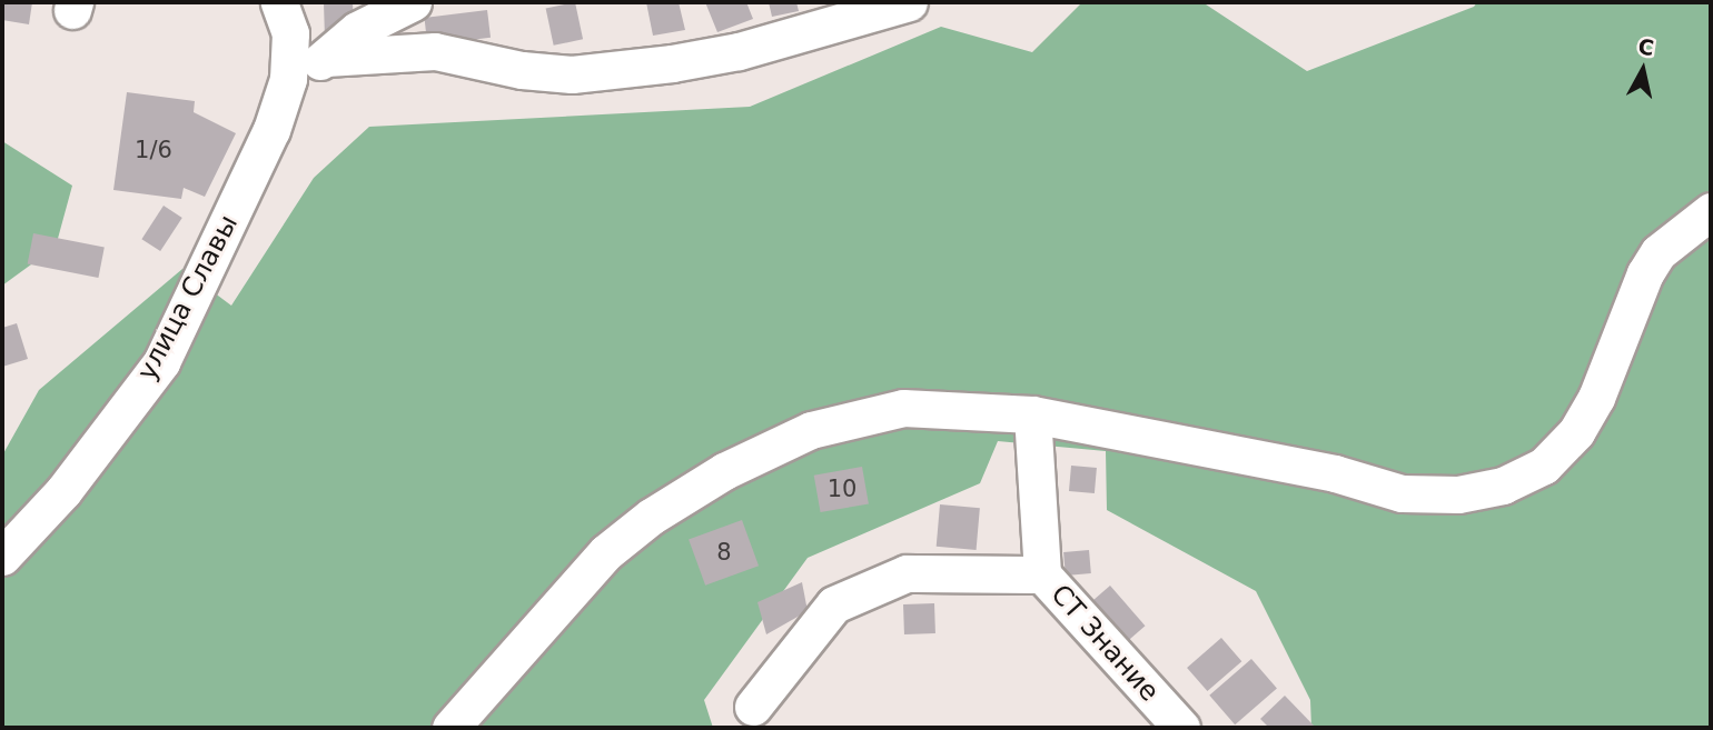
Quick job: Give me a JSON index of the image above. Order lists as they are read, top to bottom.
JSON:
{
  "streets": {
    "street": ["улица Славы", "СТ Знание"]
  },
  "house_numbers": ["1/6", "10", "8"],
  "north": "top"
}
